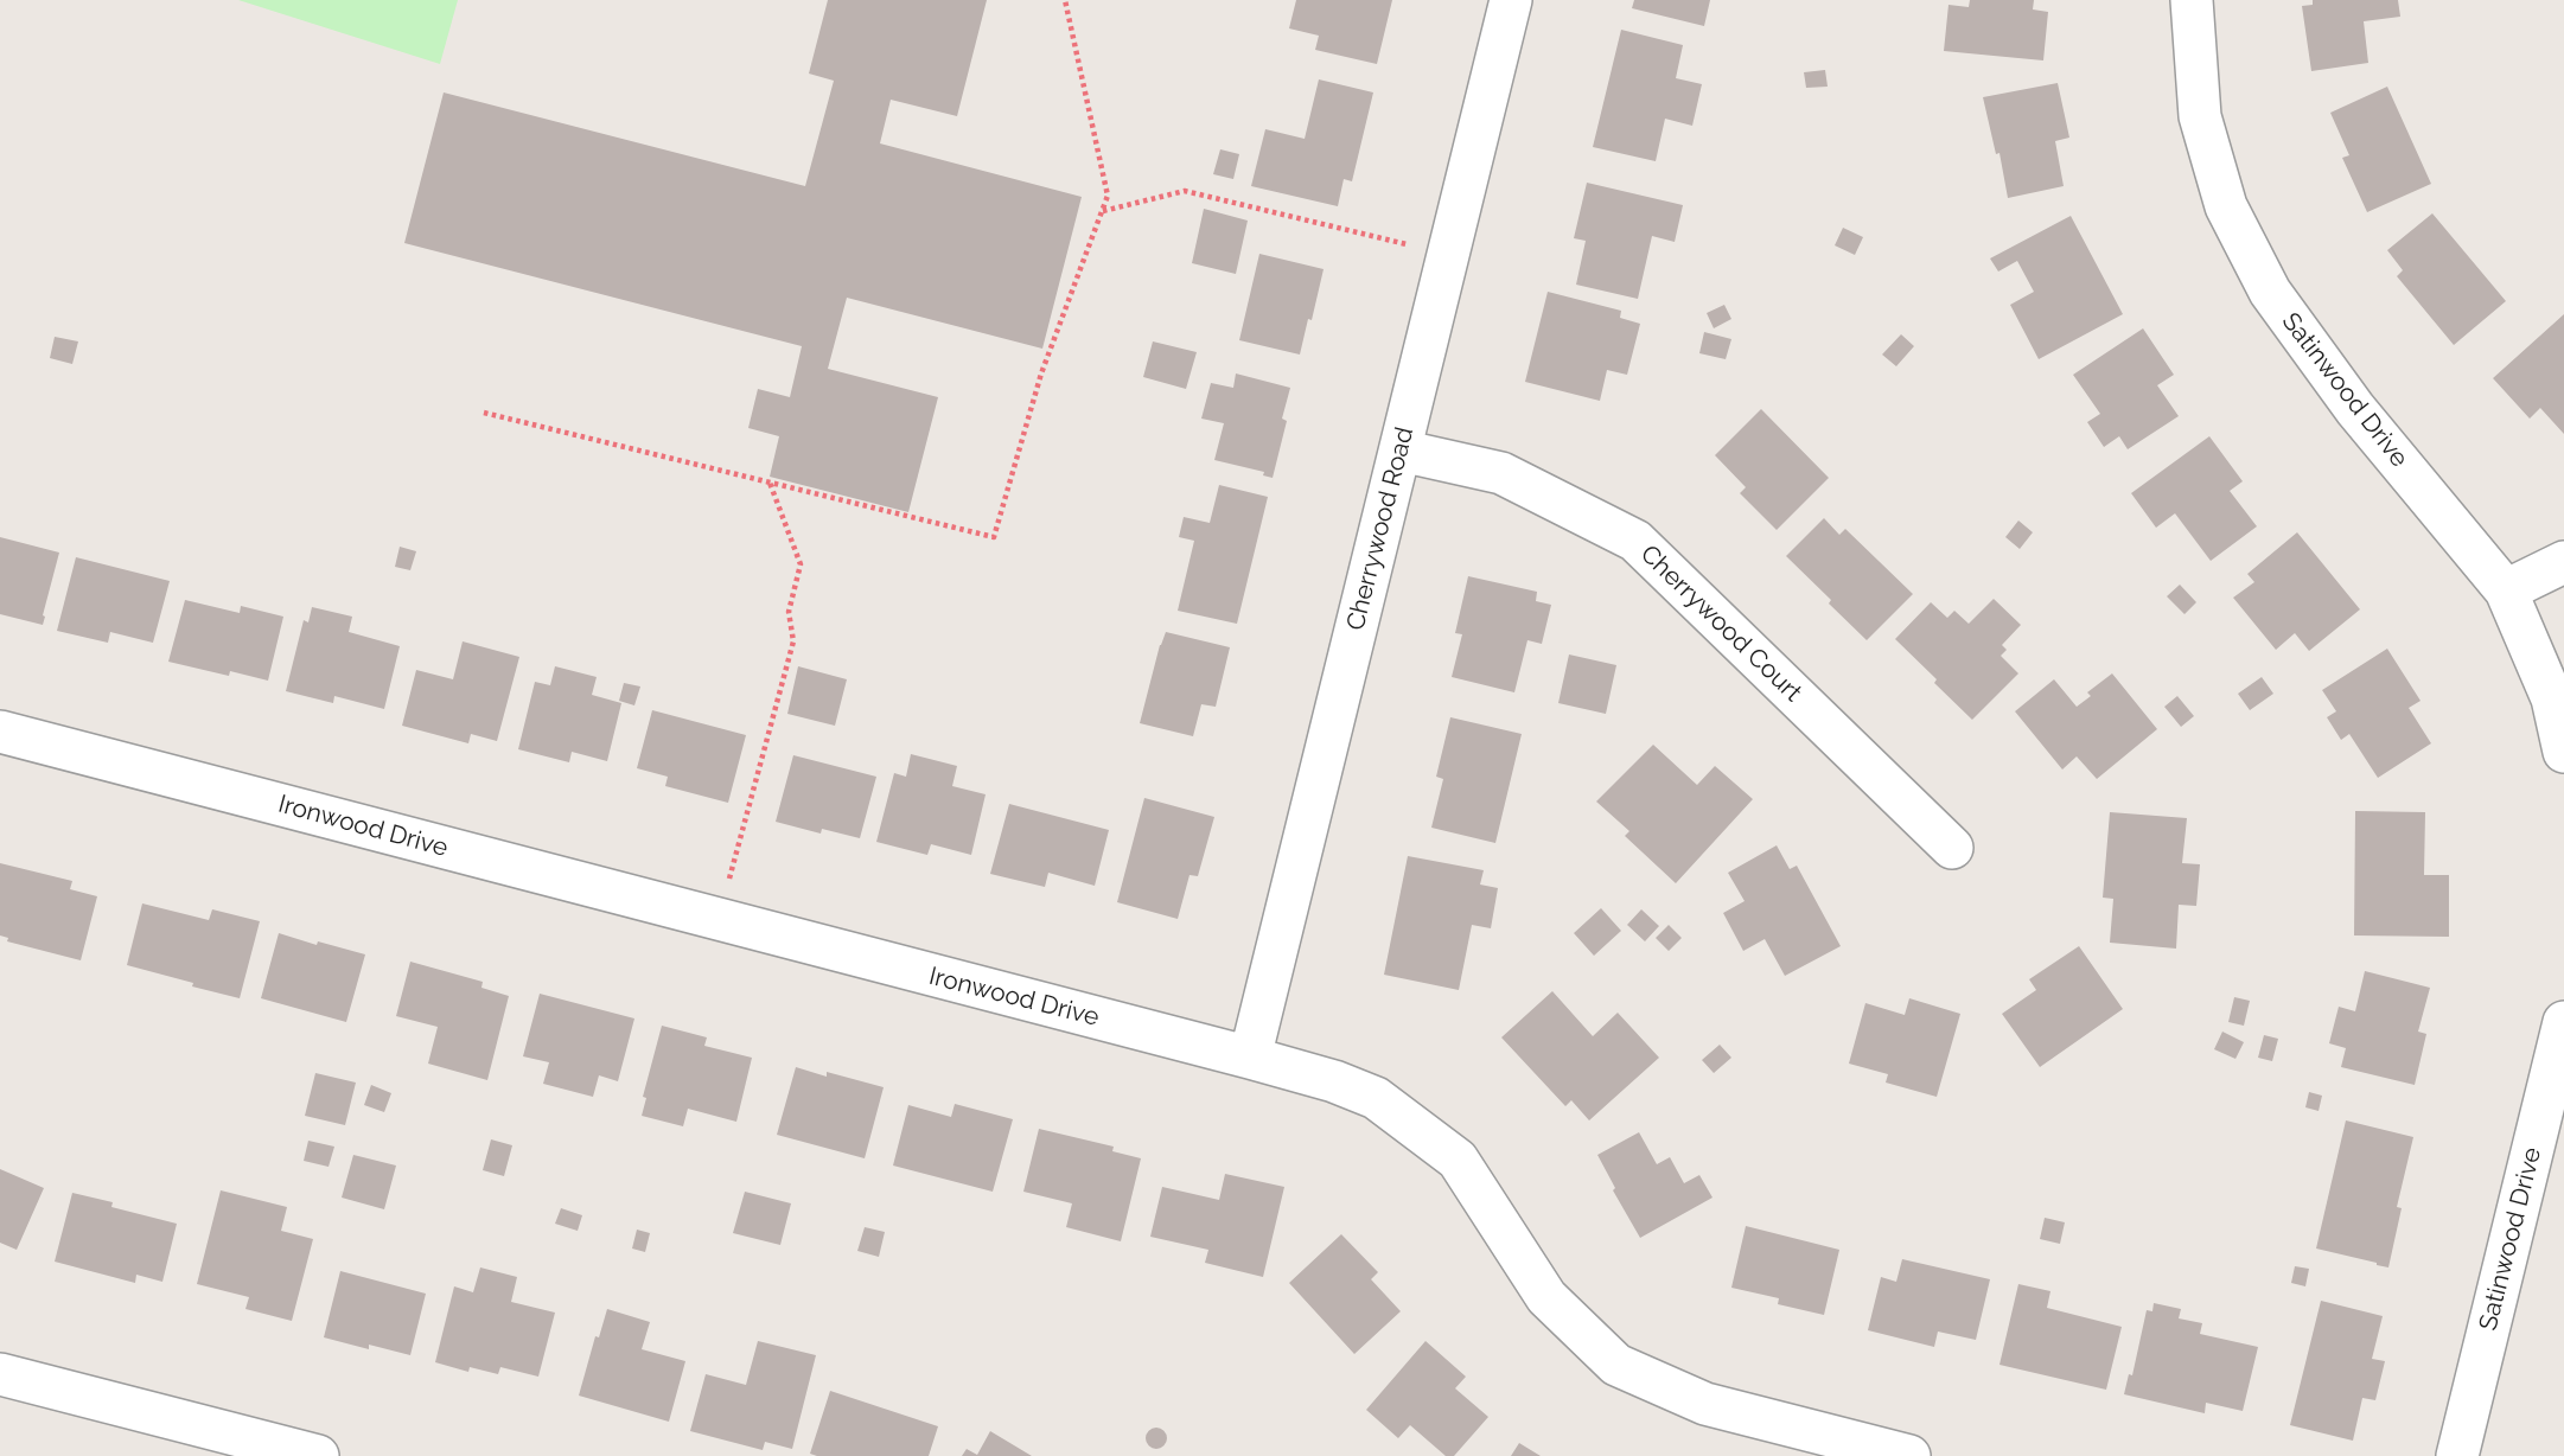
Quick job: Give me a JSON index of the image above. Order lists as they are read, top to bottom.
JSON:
{
  "streets": {
    "street": [
      "Satinwood Drive",
      "Cherrywood Road",
      "Cherrywood Court",
      "Ironwood Drive"
    ]
  },
  "crossings": [
    ["Cherrywood Road", "Cherrywood Court"],
    ["Cherrywood Road", "Ironwood Drive"]
  ]
}
